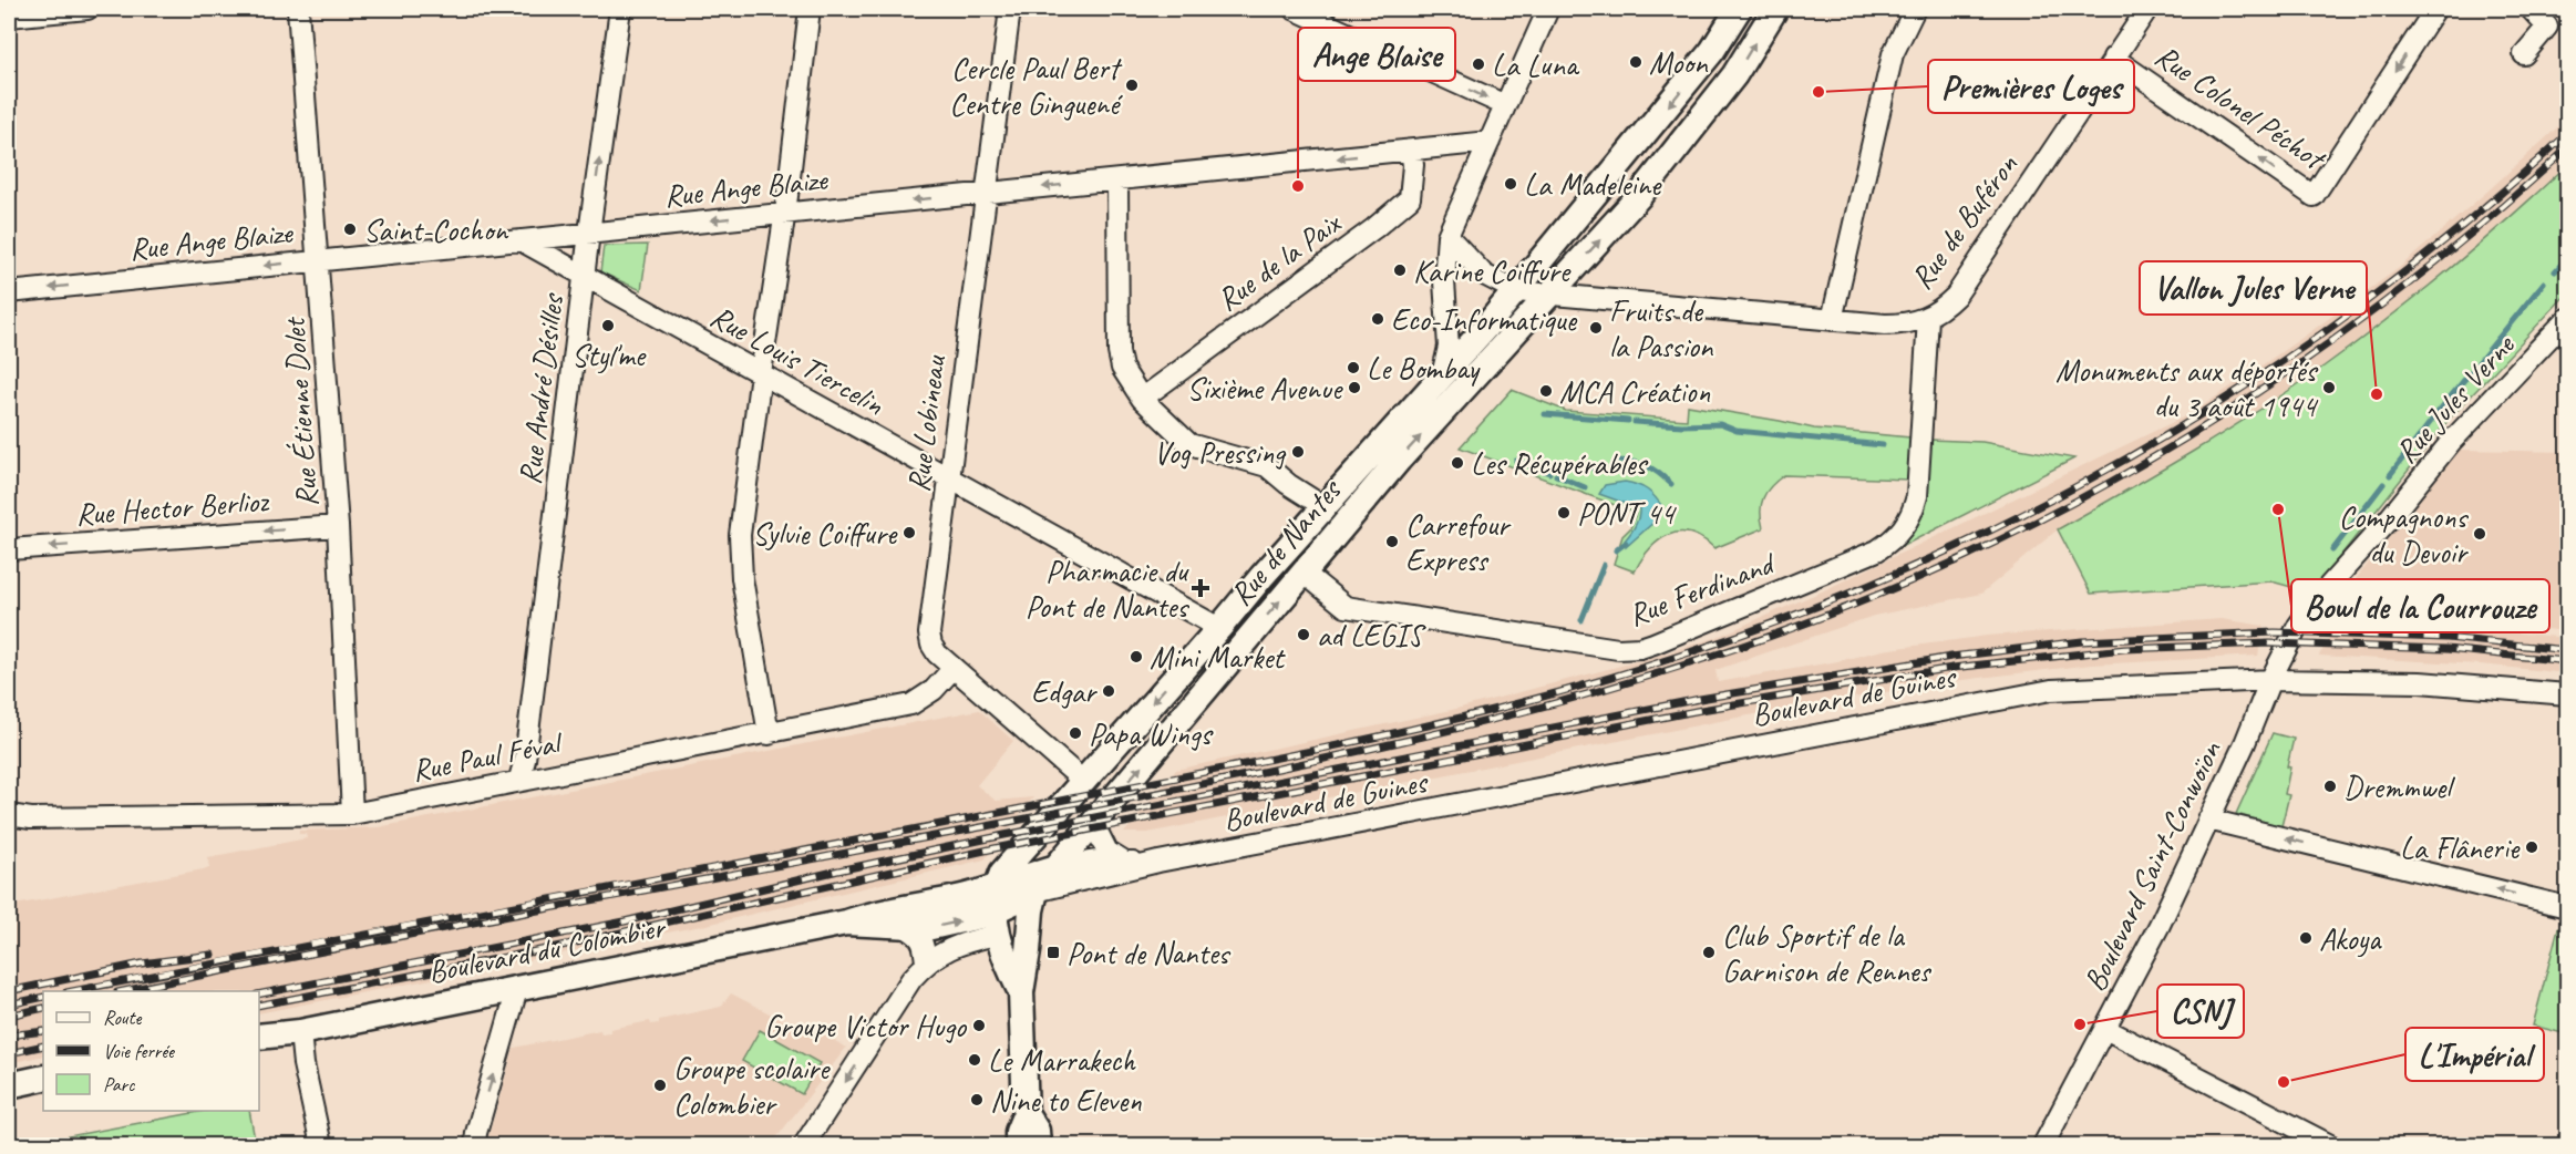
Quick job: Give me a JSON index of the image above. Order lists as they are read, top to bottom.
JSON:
{
  "streets": {
    "main road": ["Rue de Nantes", "Boulevard du Colombier"],
    "street": [
      "Rue Colonel Péchot",
      "Rue Ange Blaize",
      "Rue de Buféron",
      "Rue de la Paix",
      "Rue Louis Tiercelin",
      "Rue André Désilles",
      "Rue Jules Verne",
      "Rue Étienne Dolet",
      "Rue Lobineau",
      "Rue Hector Berlioz",
      "Rue Ferdinand",
      "Boulevard de Guines",
      "Rue Paul Féval",
      "Boulevard Saint-Conwoïon"
    ]
  },
  "crossings": [
    ["Rue Colonel Péchot", "Rue de Buféron"],
    ["Rue Ange Blaize", "Rue de la Paix"],
    ["Rue Ange Blaize", "Rue Louis Tiercelin"],
    ["Rue Ange Blaize", "Rue André Désilles"],
    ["Rue Ange Blaize", "Rue Étienne Dolet"],
    ["Rue Ange Blaize", "Rue Lobineau"],
    ["Rue de Buféron", "Rue de Nantes"],
    ["Rue de Buféron", "Rue Ferdinand"],
    ["Rue Louis Tiercelin", "Rue André Désilles"],
    ["Rue Louis Tiercelin", "Rue Lobineau"],
    ["Rue Louis Tiercelin", "Rue de Nantes"],
    ["Rue André Désilles", "Rue Paul Féval"],
    ["Rue Jules Verne", "Boulevard de Guines"],
    ["Rue Jules Verne", "Boulevard Saint-Conwoïon"],
    ["Rue Étienne Dolet", "Rue Hector Berlioz"],
    ["Rue Étienne Dolet", "Rue Paul Féval"],
    ["Rue Lobineau", "Rue de Nantes"],
    ["Rue Lobineau", "Rue Paul Féval"],
    ["Rue de Nantes", "Rue Ferdinand"],
    ["Rue de Nantes", "Boulevard de Guines"],
    ["Rue de Nantes", "Boulevard du Colombier"],
    ["Boulevard de Guines", "Boulevard Saint-Conwoïon"]
  ],
  "one_way": ["Rue Ange Blaize", "Rue Hector Berlioz"],
  "places": {
    "other": [
      "Moon",
      "La Luna",
      "Cercle Paul Bert Centre Ginguené",
      "Premières Loges",
      "La Madeleine",
      "Ange Blaise",
      "Saint-Cochon",
      "Karine Coiffure",
      "Eco-Informatique",
      "Styl'me",
      "Fruits de la Passion",
      "Le Bombay",
      "Sixième Avenue",
      "Monuments aux déportés du 3 août 1944",
      "MCA Création",
      "Vallon Jules Verne",
      "Vog Pressing",
      "Les Récupérables",
      "Bowl de la Courrouze",
      "PONT 44",
      "Sylvie Coiffure",
      "Compagnons du Devoir",
      "Carrefour Express",
      "ad LEGIS",
      "Mini Market",
      "Edgar",
      "Papa Wings",
      "Dremmwel",
      "La Flânerie",
      "Akoya",
      "Club Sportif de la Garnison de Rennes",
      "CSNJ",
      "Groupe Victor Hugo",
      "Le Marrakech",
      "L'Impérial",
      "Groupe scolaire Colombier",
      "Nine to Eleven"
    ],
    "health": ["Pharmacie du Pont de Nantes"],
    "transit": ["Pont de Nantes"]
  },
  "legend": ["Route", "Voie ferrée", "Parc"]
}
